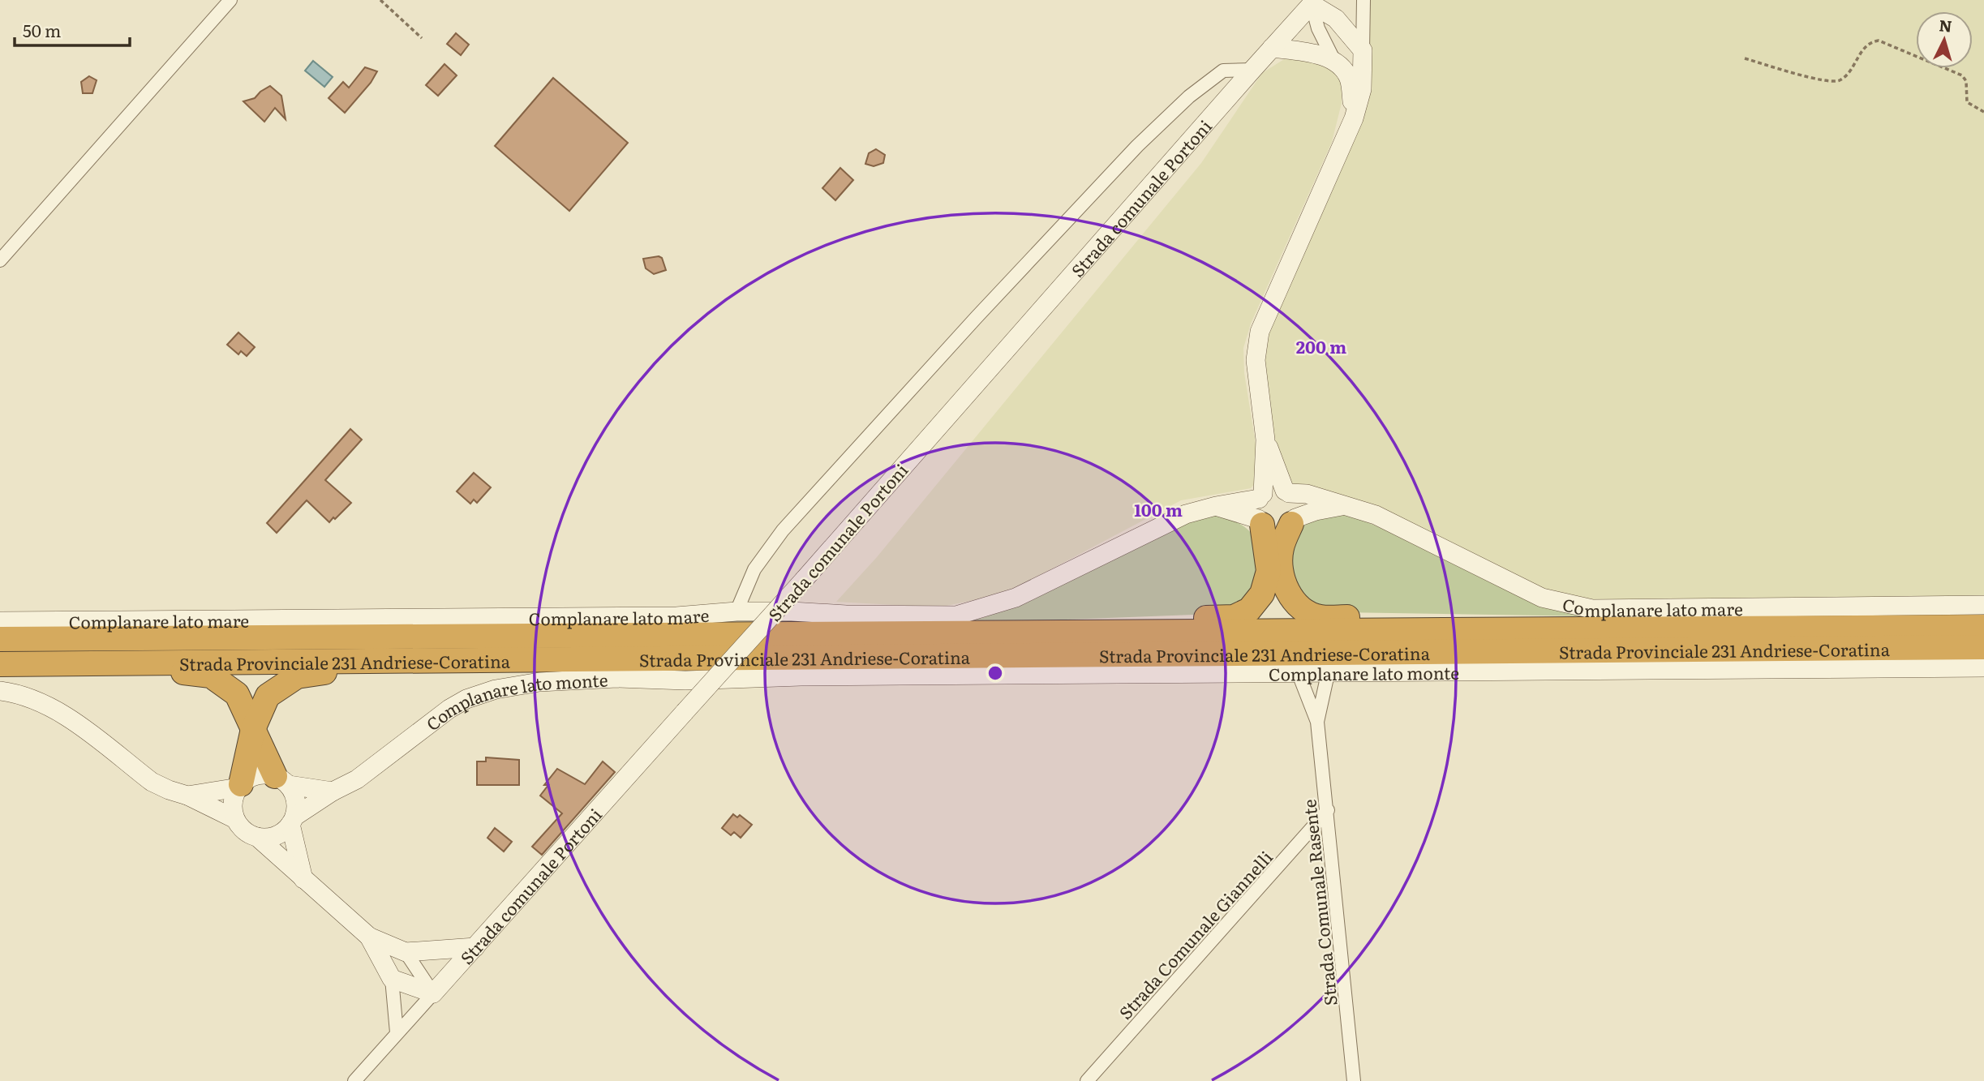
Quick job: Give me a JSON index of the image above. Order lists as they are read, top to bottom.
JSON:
{
  "streets": {
    "highway": ["Strada Provinciale 231 Andriese-Coratina"],
    "street": [
      "Strada comunale Portoni",
      "Complanare lato mare",
      "Complanare lato monte",
      "Strada Comunale Rasente",
      "Strada Comunale Giannelli"
    ]
  },
  "crossings": [
    ["Strada Comunale Rasente", "Strada Comunale Giannelli"]
  ],
  "scale_bar": "50 m",
  "north": "top",
  "rings": ["200 m", "100 m"]
}
